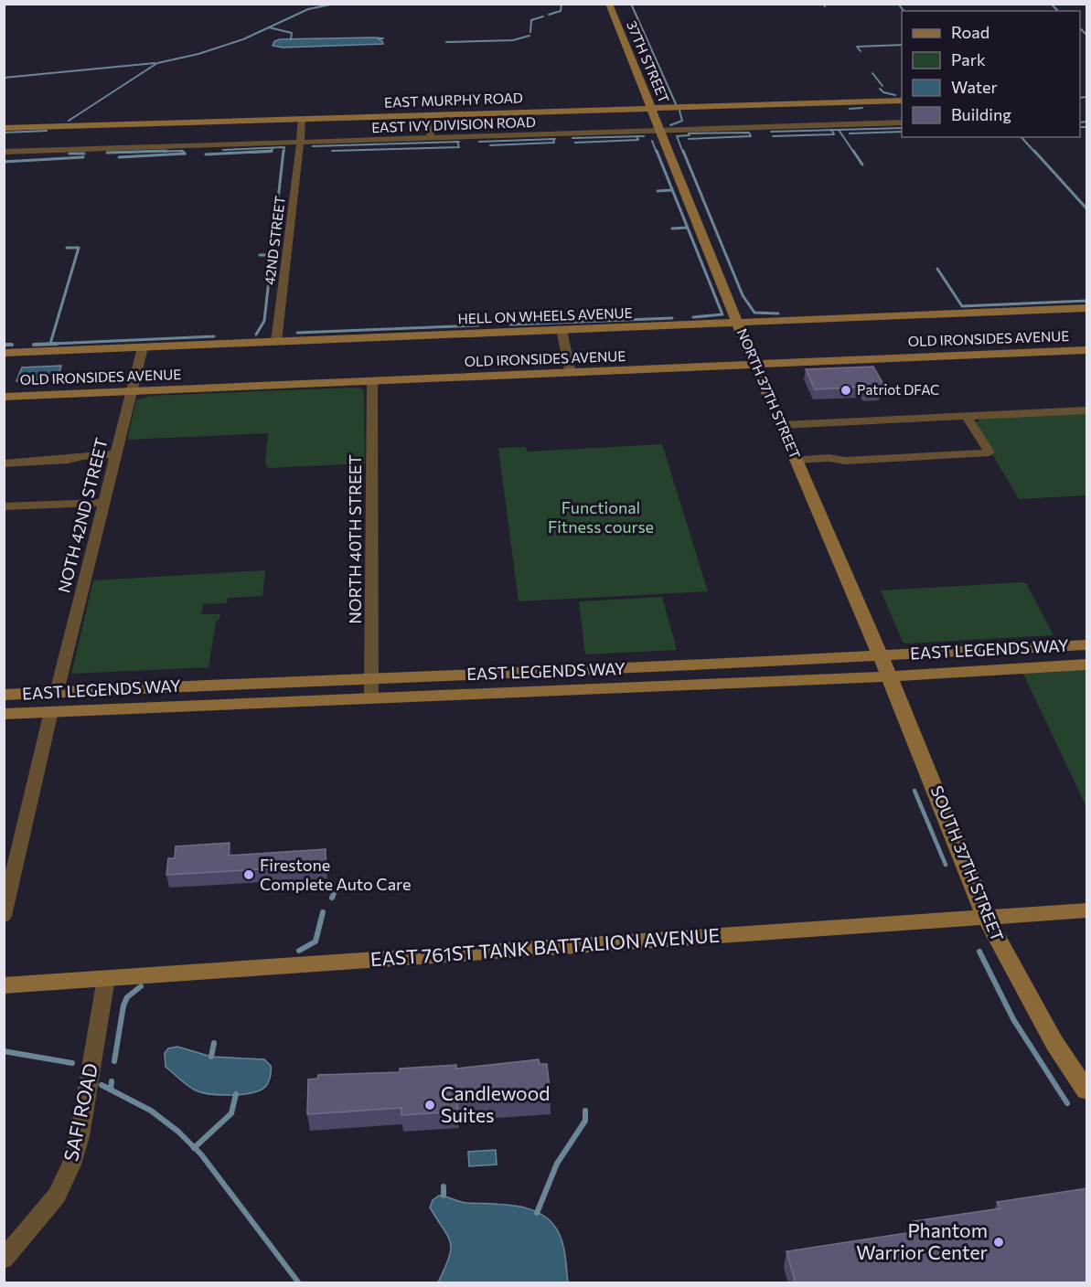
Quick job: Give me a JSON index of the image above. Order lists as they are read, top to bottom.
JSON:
{
  "streets": {
    "street": [
      "37TH STREET",
      "EAST MURPHY ROAD",
      "EAST IVY DIVISION ROAD",
      "42ND STREET",
      "HELL ON WHEELS AVENUE",
      "OLD IRONSIDES AVENUE",
      "NORTH 37TH STREET",
      "NOTH 42ND STREET",
      "NORTH 40TH STREET",
      "EAST LEGENDS WAY",
      "SOUTH 37TH STREET",
      "EAST 761ST TANK BATTALION AVENUE",
      "SAFI ROAD"
    ]
  },
  "crossings": [
    ["37TH STREET", "EAST MURPHY ROAD"],
    ["37TH STREET", "EAST IVY DIVISION ROAD"],
    ["37TH STREET", "NORTH 37TH STREET"],
    ["EAST MURPHY ROAD", "42ND STREET"],
    ["EAST IVY DIVISION ROAD", "42ND STREET"],
    ["EAST IVY DIVISION ROAD", "NORTH 37TH STREET"],
    ["42ND STREET", "HELL ON WHEELS AVENUE"],
    ["HELL ON WHEELS AVENUE", "NORTH 37TH STREET"],
    ["HELL ON WHEELS AVENUE", "NOTH 42ND STREET"],
    ["OLD IRONSIDES AVENUE", "NORTH 37TH STREET"],
    ["OLD IRONSIDES AVENUE", "NOTH 42ND STREET"],
    ["OLD IRONSIDES AVENUE", "NORTH 40TH STREET"],
    ["NORTH 37TH STREET", "EAST LEGENDS WAY"],
    ["NORTH 37TH STREET", "SOUTH 37TH STREET"],
    ["NOTH 42ND STREET", "EAST LEGENDS WAY"],
    ["NORTH 40TH STREET", "EAST LEGENDS WAY"],
    ["EAST LEGENDS WAY", "SOUTH 37TH STREET"],
    ["SOUTH 37TH STREET", "EAST 761ST TANK BATTALION AVENUE"],
    ["EAST 761ST TANK BATTALION AVENUE", "SAFI ROAD"]
  ],
  "parks": ["Functional Fitness course"],
  "places": [
    "Patriot DFAC",
    "Firestone Complete Auto Care",
    "Candlewood Suites",
    "Phantom Warrior Center"
  ],
  "legend": [
    "Road",
    "Park",
    "Water",
    "Building"
  ]
}
